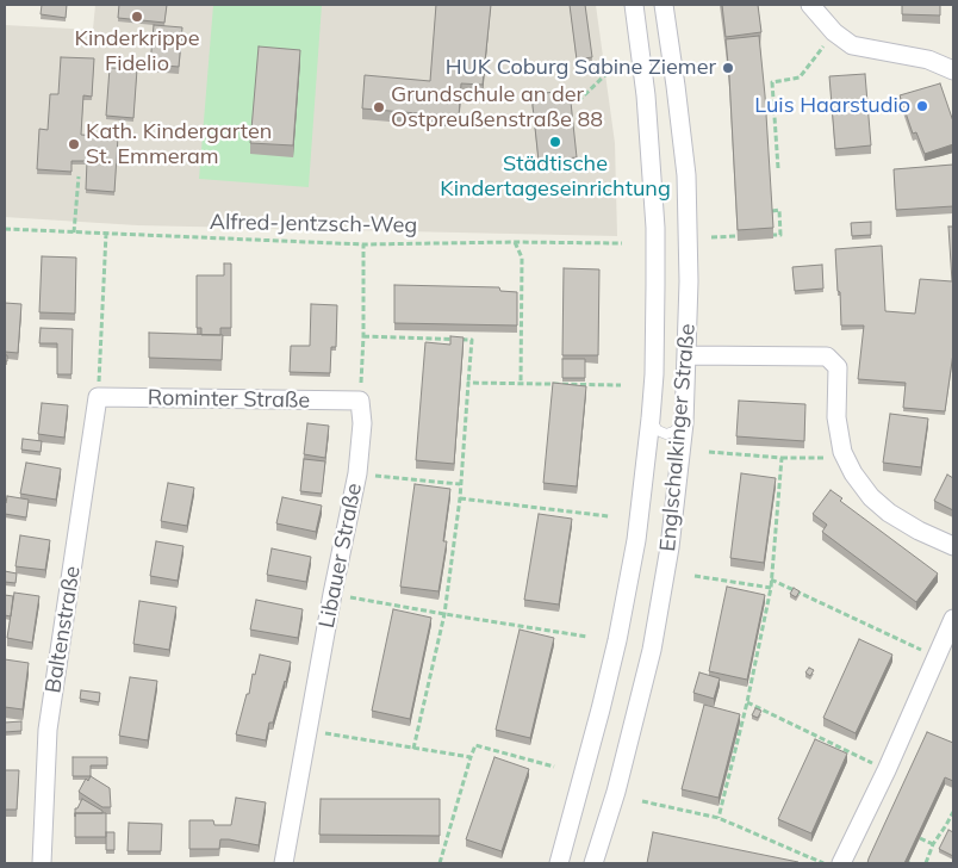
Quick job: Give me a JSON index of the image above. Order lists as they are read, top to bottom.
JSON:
{
  "streets": {
    "street": [
      "Rominter Straße",
      "Englschalkinger Straße",
      "Libauer Straße",
      "Baltenstraße"
    ],
    "path": ["Alfred-Jentzsch-Weg"]
  },
  "crossings": [
    ["Rominter Straße", "Libauer Straße"],
    ["Rominter Straße", "Baltenstraße"]
  ],
  "places": [
    "Kinderkrippe Fidelio",
    "HUK Coburg Sabine Ziemer",
    "Luis Haarstudio",
    "Grundschule an der Ostpreußenstraße 88",
    "Städtische Kindertageseinrichtung",
    "Kath. Kindergarten St. Emmeram"
  ]
}
